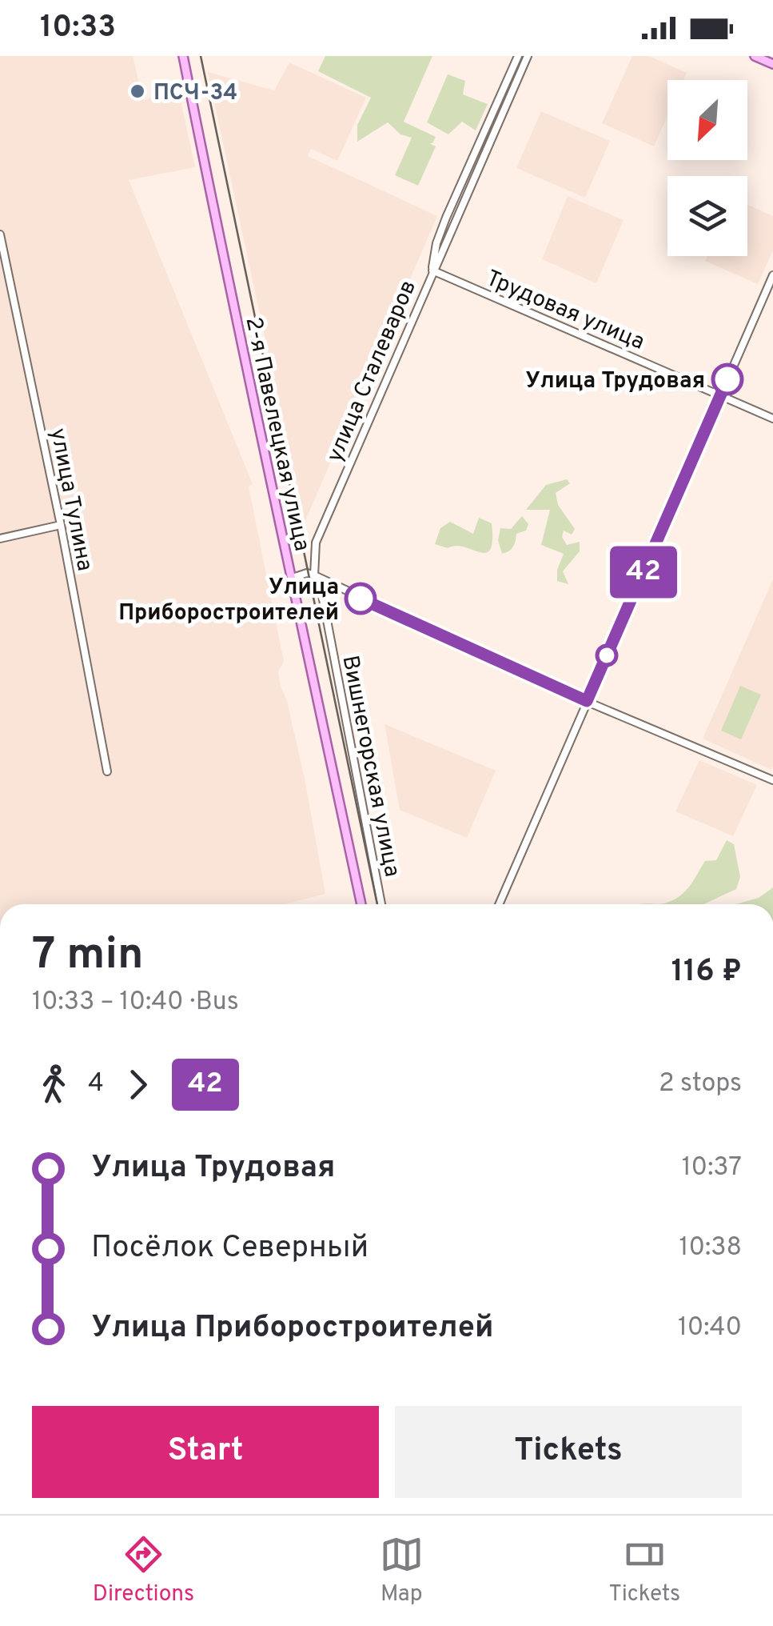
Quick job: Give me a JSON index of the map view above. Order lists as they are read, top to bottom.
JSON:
{
  "streets": {
    "main road": ["2-я Павелецкая улица"],
    "street": [
      "Трудовая улица",
      "улица Сталеваров",
      "улица Тулина",
      "Вишнегорская улица"
    ]
  },
  "crossings": [
    ["Трудовая улица", "улица Сталеваров"],
    ["улица Сталеваров", "Вишнегорская улица"]
  ],
  "places": ["ПСЧ-34", "Улица Трудовая", "Улица Приборостроителей"],
  "lines": ["bus line 42"],
  "north": "bottom left",
  "page": {
    "status": "10:33",
    "on_map": "42",
    "heading": ["7 min", "10:33 – 10:40 · Bus", "116 ₽"],
    "legs": ["4", "42", "2 stops"],
    "list": [
      {
        "name": "Улица Трудовая",
        "value": "10:37"
      },
      {
        "name": "Посёлок Северный",
        "value": "10:38"
      },
      {
        "name": "Улица Приборостроителей",
        "value": "10:40"
      }
    ],
    "buttons": ["Start", "Tickets"],
    "tabs": ["Directions", "Map", "Tickets"]
  }
}
